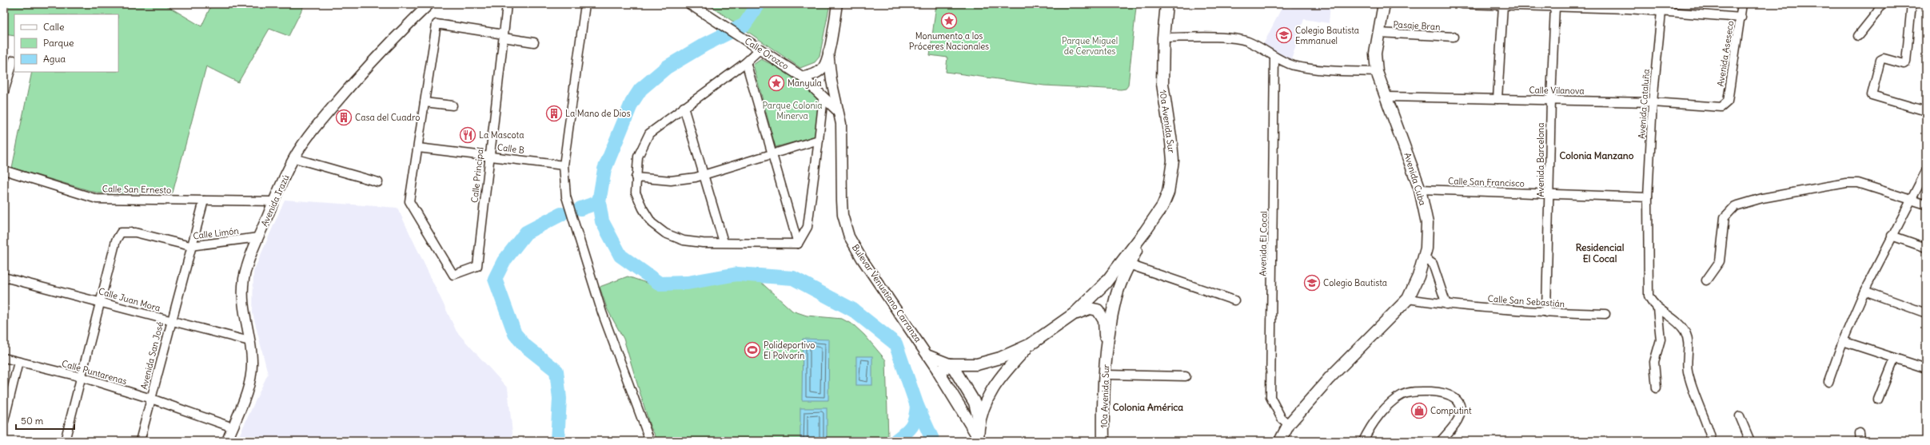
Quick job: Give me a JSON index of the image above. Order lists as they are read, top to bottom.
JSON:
{
  "streets": {
    "main road": ["10a Avenida Sur", "Avenida Cuba"],
    "street": [
      "Pasaje Bran",
      "Calle Orozco",
      "Avenida Aseseco",
      "Calle Vilanova",
      "Avenida Cataluña",
      "Calle B",
      "Avenida Barcelona",
      "Calle Principal",
      "Calle San Francisco",
      "Calle San Ernesto",
      "Avenida Irazú",
      "Calle Limón",
      "Avenida El Cocal",
      "Bulevar Venustiano Carranza",
      "Calle Juan Mora",
      "Calle San Sebastián",
      "Avenida San José",
      "Calle Puntarenas"
    ]
  },
  "crossings": [
    ["Pasaje Bran", "Avenida Cuba"],
    ["Calle Orozco", "Bulevar Venustiano Carranza"],
    ["Avenida Aseseco", "Calle Vilanova"],
    ["Calle Vilanova", "Avenida Cataluña"],
    ["Calle Vilanova", "Avenida Barcelona"],
    ["Calle Vilanova", "Avenida Cuba"],
    ["Avenida Cataluña", "Calle San Francisco"],
    ["Calle B", "Calle Principal"],
    ["Avenida Barcelona", "Calle San Francisco"],
    ["Avenida Barcelona", "Calle San Sebastián"],
    ["Avenida Cuba", "Calle San Francisco"],
    ["Avenida Cuba", "Avenida El Cocal"],
    ["Avenida Cuba", "Calle San Sebastián"],
    ["Calle San Ernesto", "Avenida Irazú"],
    ["Calle San Ernesto", "Avenida San José"],
    ["Avenida Irazú", "Calle Limón"],
    ["Avenida Irazú", "Calle Juan Mora"],
    ["Avenida Irazú", "Calle Puntarenas"],
    ["Calle Limón", "Calle Juan Mora"],
    ["Calle Limón", "Avenida San José"],
    ["Calle Juan Mora", "Avenida San José"],
    ["Avenida San José", "Calle Puntarenas"]
  ],
  "districts": ["Colonia Manzano", "Residencial El Cocal", "Colonia América"],
  "parks": ["Parque Miguel de Cervantes", "Parque Colonia Minerva"],
  "places": {
    "place": ["Monumento a los Próceres Nacionales", "Manyula"],
    "school or university": ["Colegio Bautista Emmanuel", "Colegio Bautista"],
    "building": ["La Mano de Dios", "Casa del Cuadro"],
    "restaurant": ["La Mascota"],
    "sports": ["Polideportivo El Polvorín"],
    "shop": ["Computint"]
  },
  "legend": ["Calle", "Parque", "Agua"],
  "scale_bar": "50 m"
}
